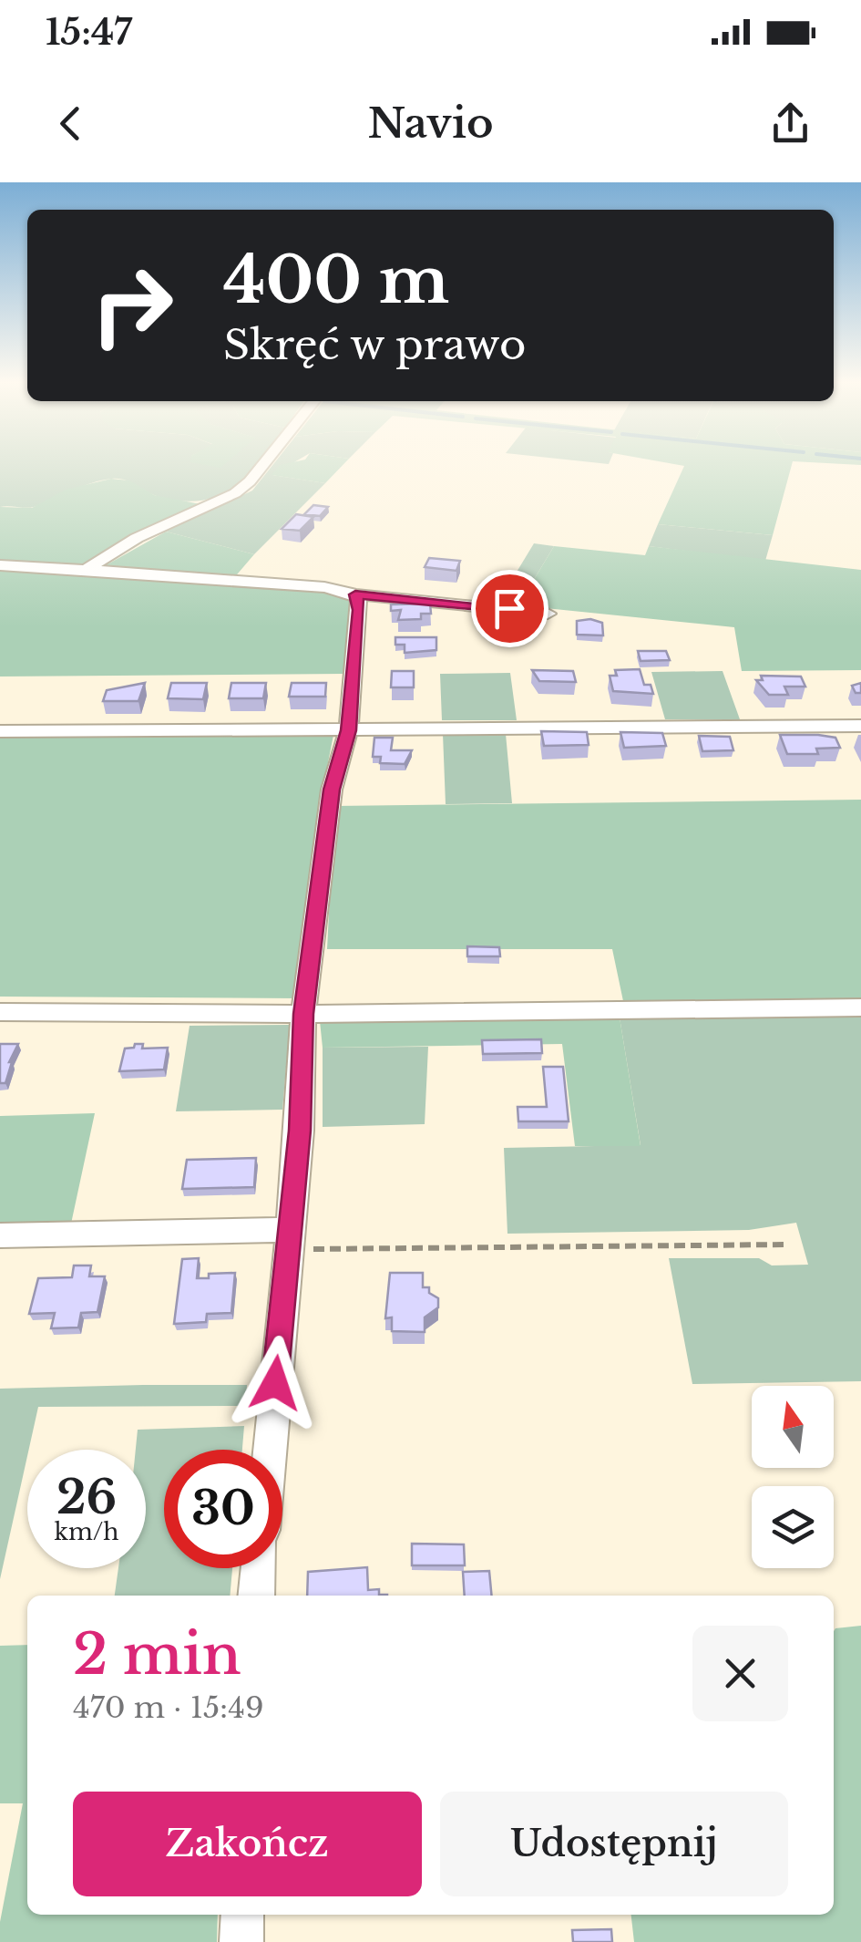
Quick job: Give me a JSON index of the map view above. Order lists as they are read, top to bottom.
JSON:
{
  "north": "top",
  "page": {
    "status": "15:47",
    "header": "Navio",
    "turn": ["400 m", "Skręć w prawo"],
    "speed": "26 km/h",
    "limit": "30",
    "heading": ["2 min", "470 m · 15:49"],
    "buttons": ["Zakończ", "Udostępnij"]
  }
}
